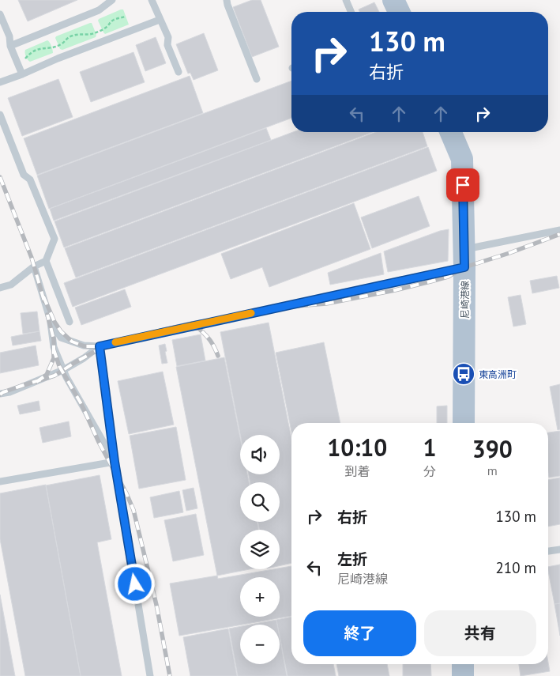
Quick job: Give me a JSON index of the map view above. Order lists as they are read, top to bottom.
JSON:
{
  "streets": {
    "main road": ["尼崎港線"]
  },
  "places": {
    "bus stop": ["東高洲町"]
  },
  "page": {
    "turn": ["130 m", "右折"],
    "eta": [
      "10:10",
      "到着",
      "1",
      "分",
      "390",
      "m"
    ],
    "map_buttons": ["+", "−"],
    "list": [
      {
        "name": "右折",
        "value": "130 m"
      },
      {
        "name": "左折",
        "note": "尼崎港線",
        "value": "210 m"
      }
    ],
    "buttons": ["終了", "共有"]
  }
}
